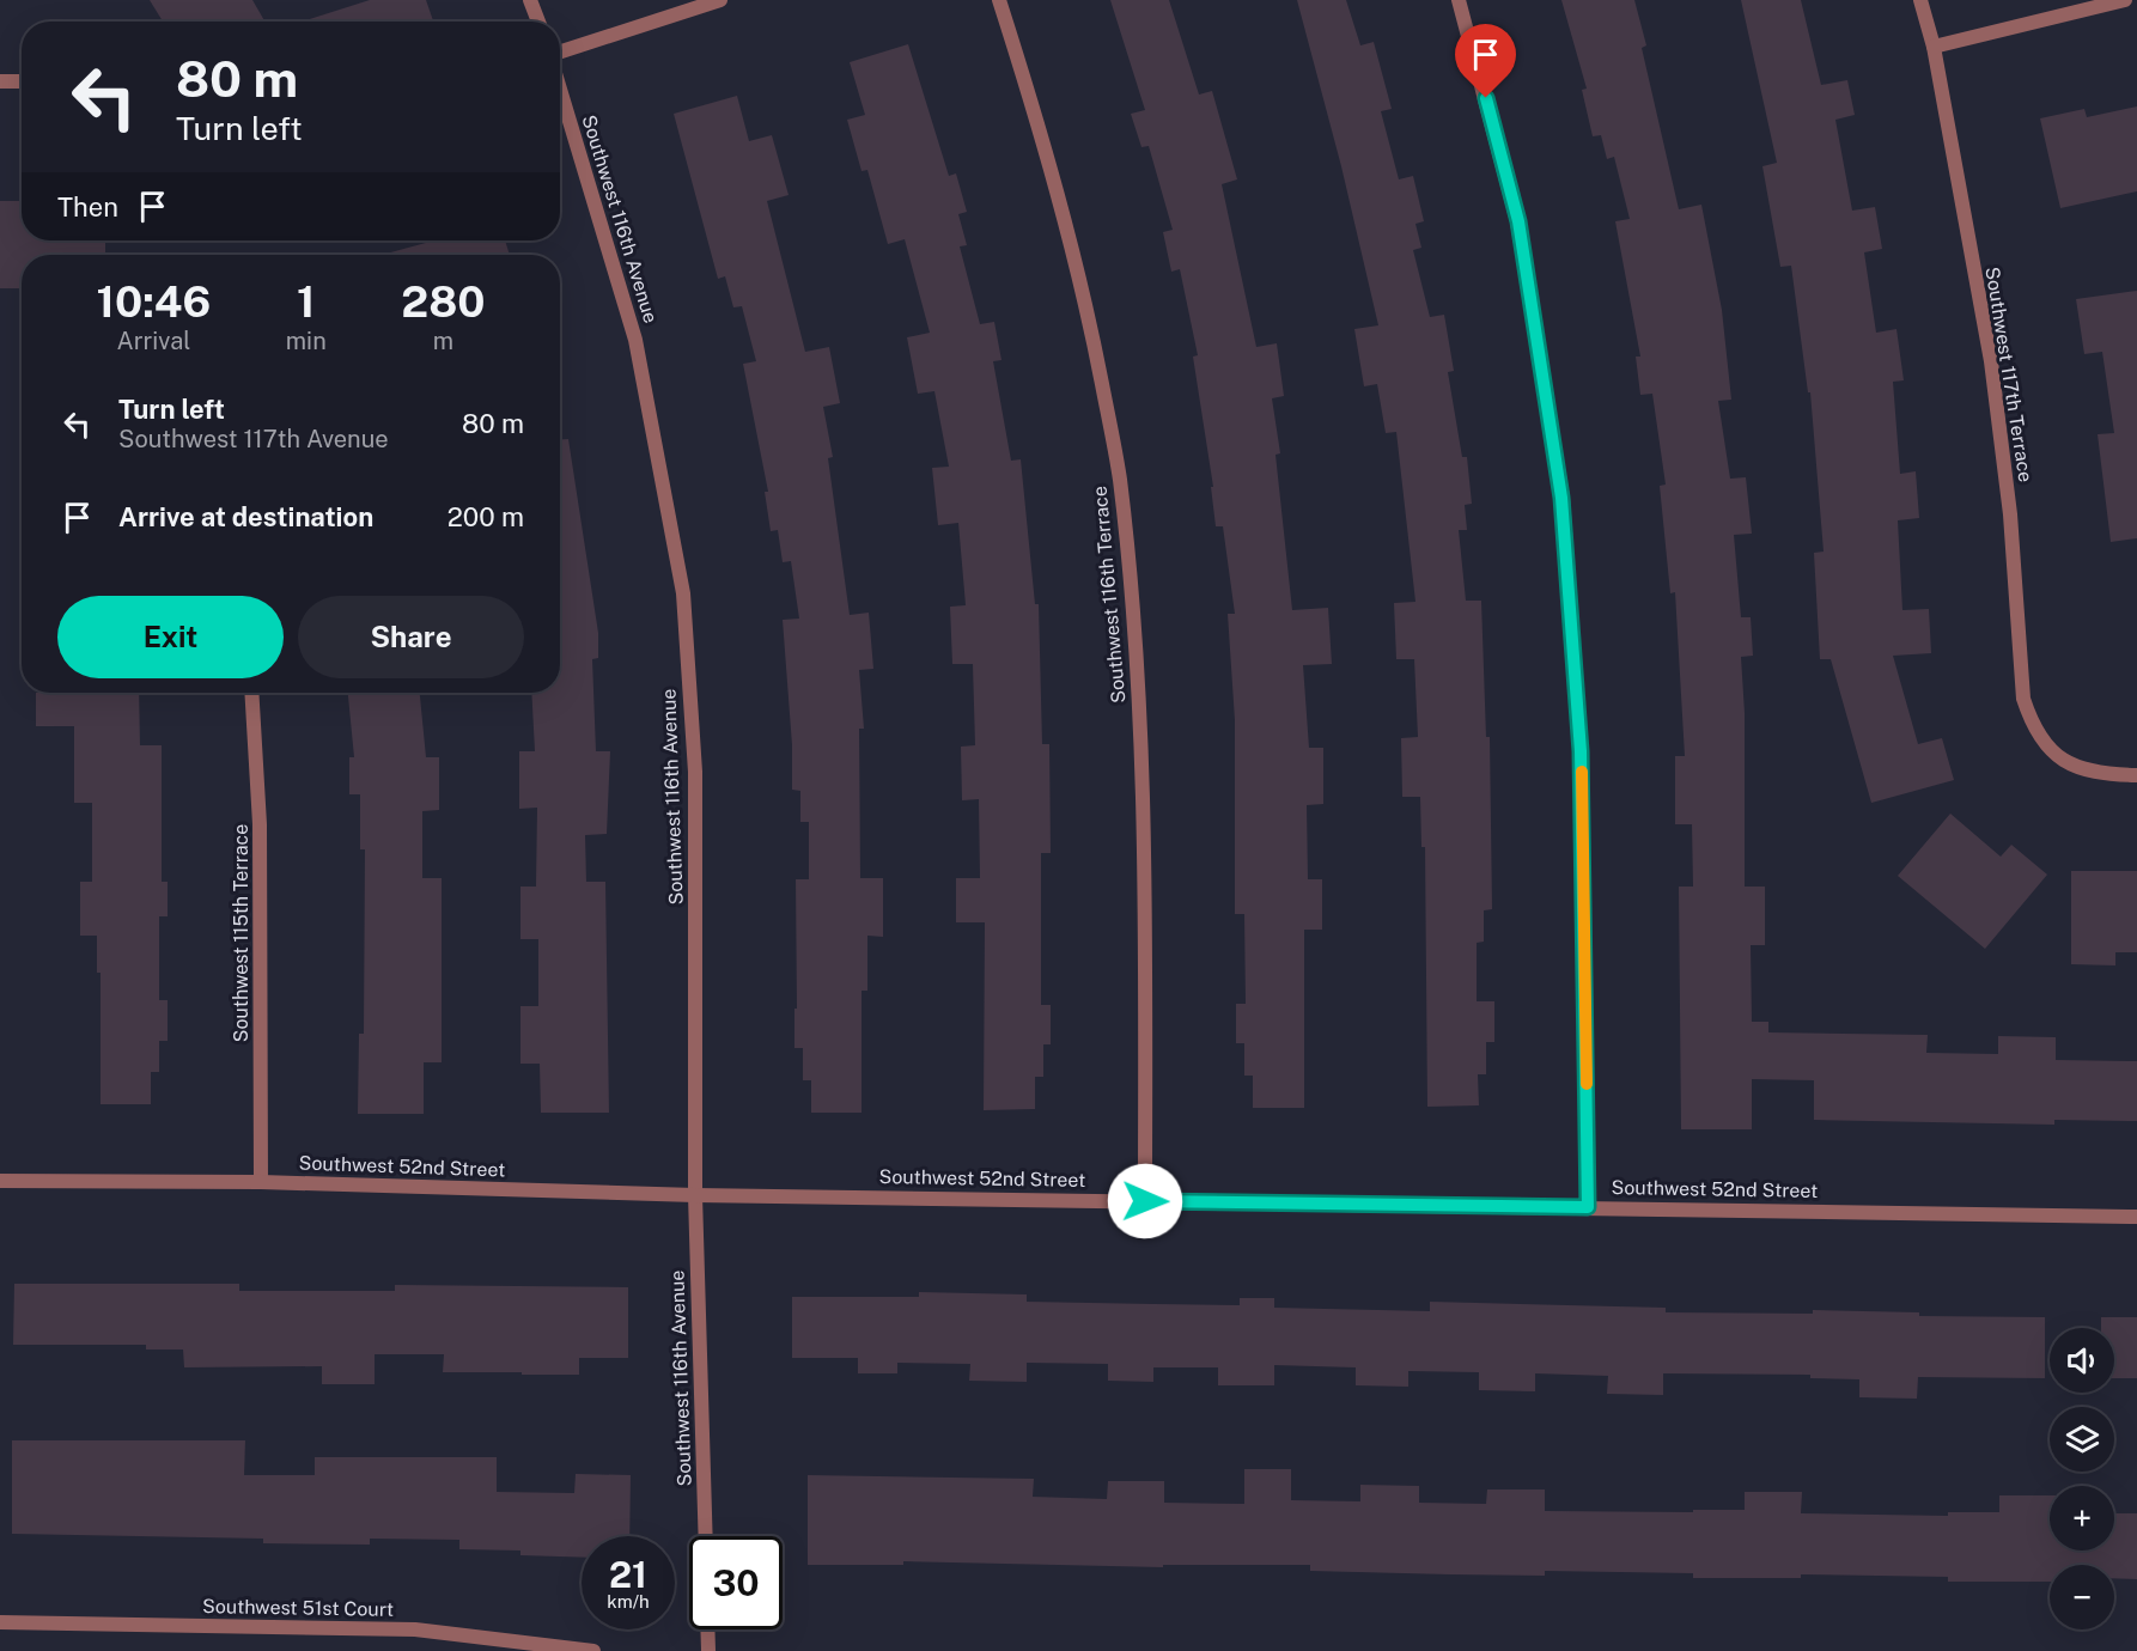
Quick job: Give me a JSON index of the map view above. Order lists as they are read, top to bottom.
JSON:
{
  "streets": {
    "street": [
      "Southwest 116th Avenue",
      "Southwest 117th Terrace",
      "Southwest 116th Terrace",
      "Southwest 115th Terrace",
      "Southwest 52nd Street",
      "Southwest 51st Court"
    ]
  },
  "crossings": [
    ["Southwest 116th Avenue", "Southwest 52nd Street"],
    ["Southwest 116th Terrace", "Southwest 52nd Street"],
    ["Southwest 115th Terrace", "Southwest 52nd Street"]
  ],
  "page": {
    "turn": ["80 m", "Turn left"],
    "then": "Then",
    "eta": [
      "10:46",
      "Arrival",
      "1",
      "min",
      "280",
      "m"
    ],
    "list": [
      {
        "name": "Turn left",
        "note": "Southwest 117th Avenue",
        "value": "80 m"
      },
      {
        "name": "Arrive at destination",
        "value": "200 m"
      }
    ],
    "buttons": ["Exit", "Share"],
    "map_buttons": ["+", "−"],
    "speed": "21 km/h",
    "limit": "30"
  }
}
